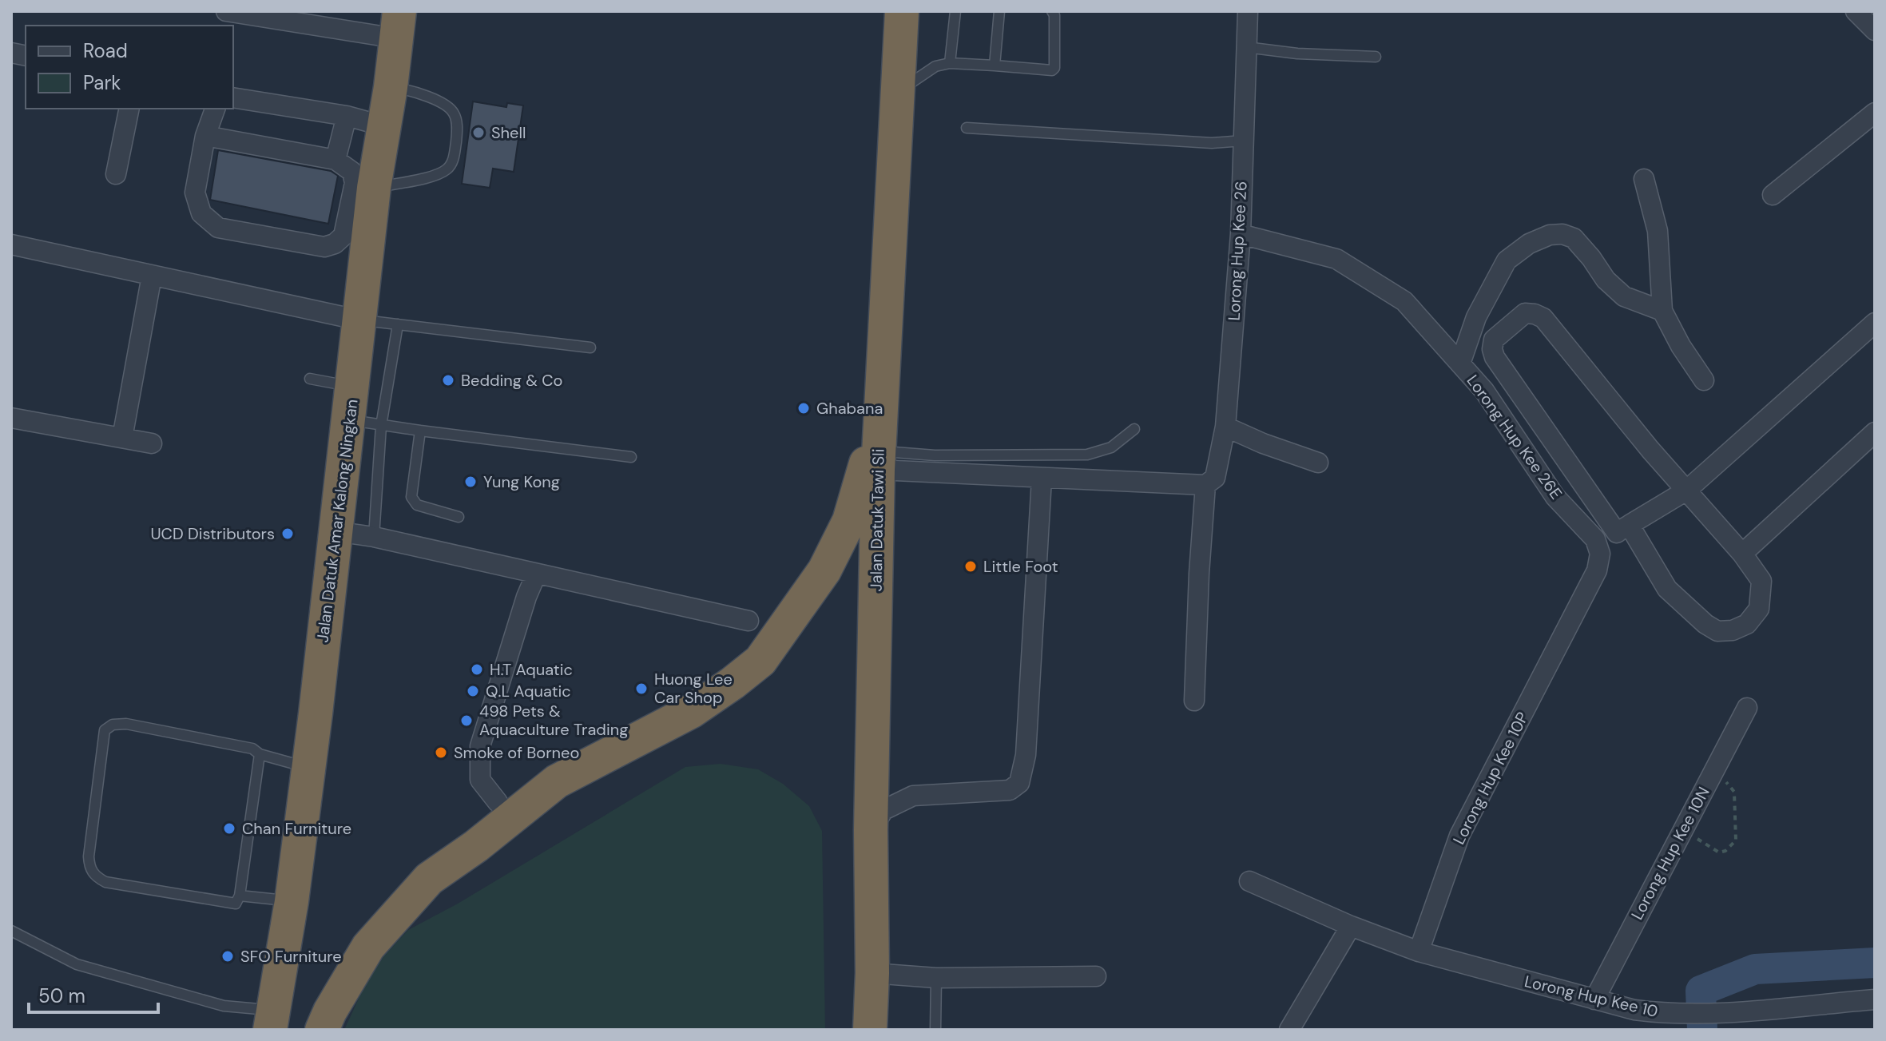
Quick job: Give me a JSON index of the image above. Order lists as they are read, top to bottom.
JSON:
{
  "streets": {
    "highway": ["Jalan Datuk Tawi Sli", "Jalan Datuk Amar Kalong Ningkan"],
    "street": [
      "Lorong Hup Kee 26",
      "Lorong Hup Kee 26E",
      "Lorong Hup Kee 10P",
      "Lorong Hup Kee 10N",
      "Lorong Hup Kee 10"
    ]
  },
  "crossings": [
    ["Lorong Hup Kee 26", "Lorong Hup Kee 26E"],
    ["Lorong Hup Kee 26E", "Lorong Hup Kee 10P"],
    ["Lorong Hup Kee 10P", "Lorong Hup Kee 10"],
    ["Lorong Hup Kee 10N", "Lorong Hup Kee 10"]
  ],
  "places": [
    "Shell",
    "Bedding & Co",
    "Ghabana",
    "Yung Kong",
    "UCD Distributors",
    "Little Foot",
    "H.T Aquatic",
    "Huong Lee Car Shop",
    "Q.L Aquatic",
    "498 Pets & Aquaculture Trading",
    "Smoke of Borneo",
    "Chan Furniture",
    "SFO Furniture"
  ],
  "legend": ["Road", "Park"],
  "scale_bar": "50 m"
}
